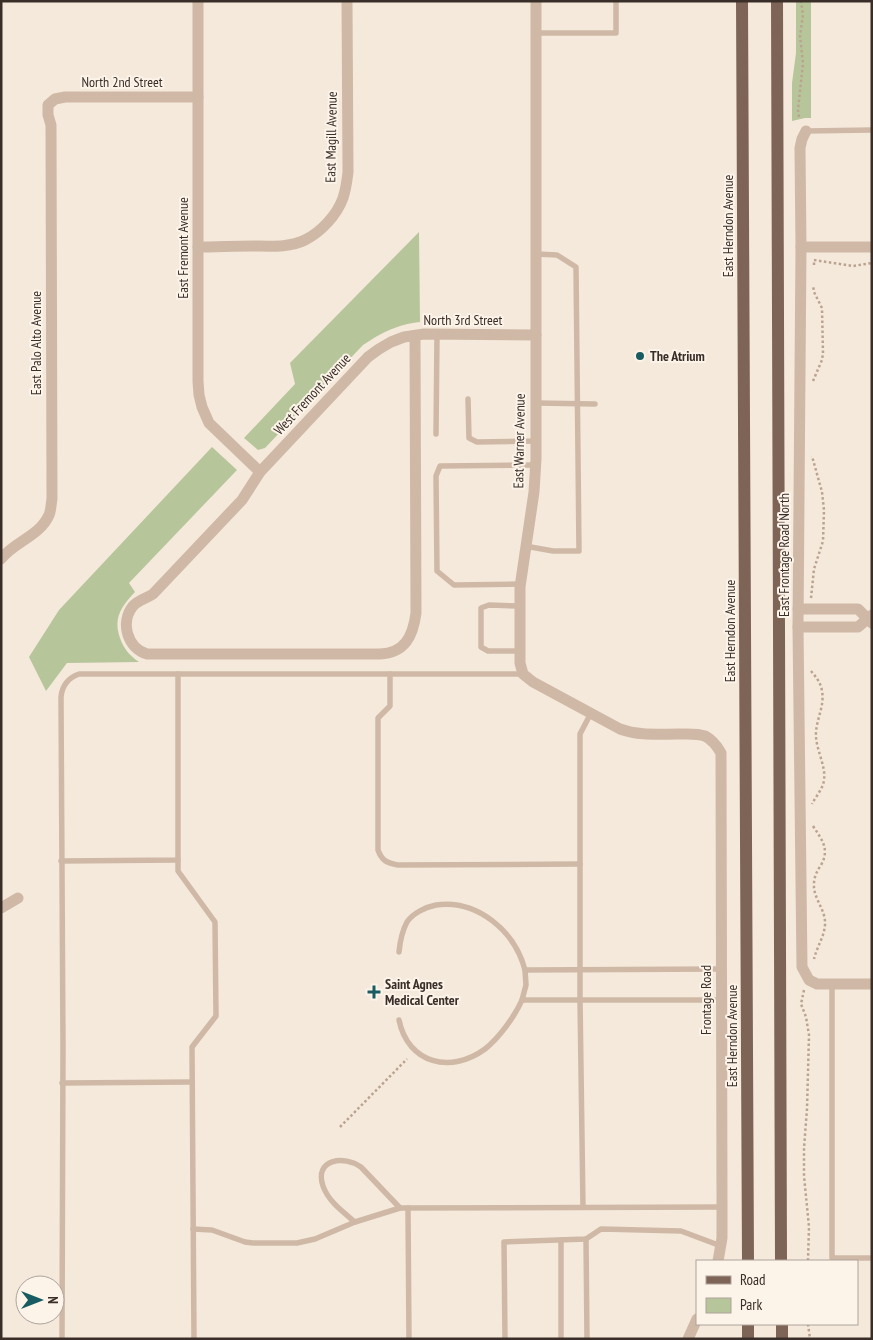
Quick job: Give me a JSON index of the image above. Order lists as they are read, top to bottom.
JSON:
{
  "streets": {
    "main road": ["East Herndon Avenue"],
    "street": [
      "North 2nd Street",
      "East Magill Avenue",
      "East Fremont Avenue",
      "North 3rd Street",
      "East Palo Alto Avenue",
      "West Fremont Avenue",
      "East Warner Avenue",
      "East Frontage Road North",
      "Frontage Road"
    ]
  },
  "crossings": [
    ["North 2nd Street", "East Fremont Avenue"],
    ["North 2nd Street", "East Palo Alto Avenue"],
    ["East Magill Avenue", "East Fremont Avenue"],
    ["East Fremont Avenue", "West Fremont Avenue"],
    ["North 3rd Street", "West Fremont Avenue"],
    ["North 3rd Street", "East Warner Avenue"]
  ],
  "places": {
    "other": ["The Atrium"],
    "health": ["Saint Agnes Medical Center"]
  },
  "legend": ["Road", "Park"],
  "north": "right"
}
